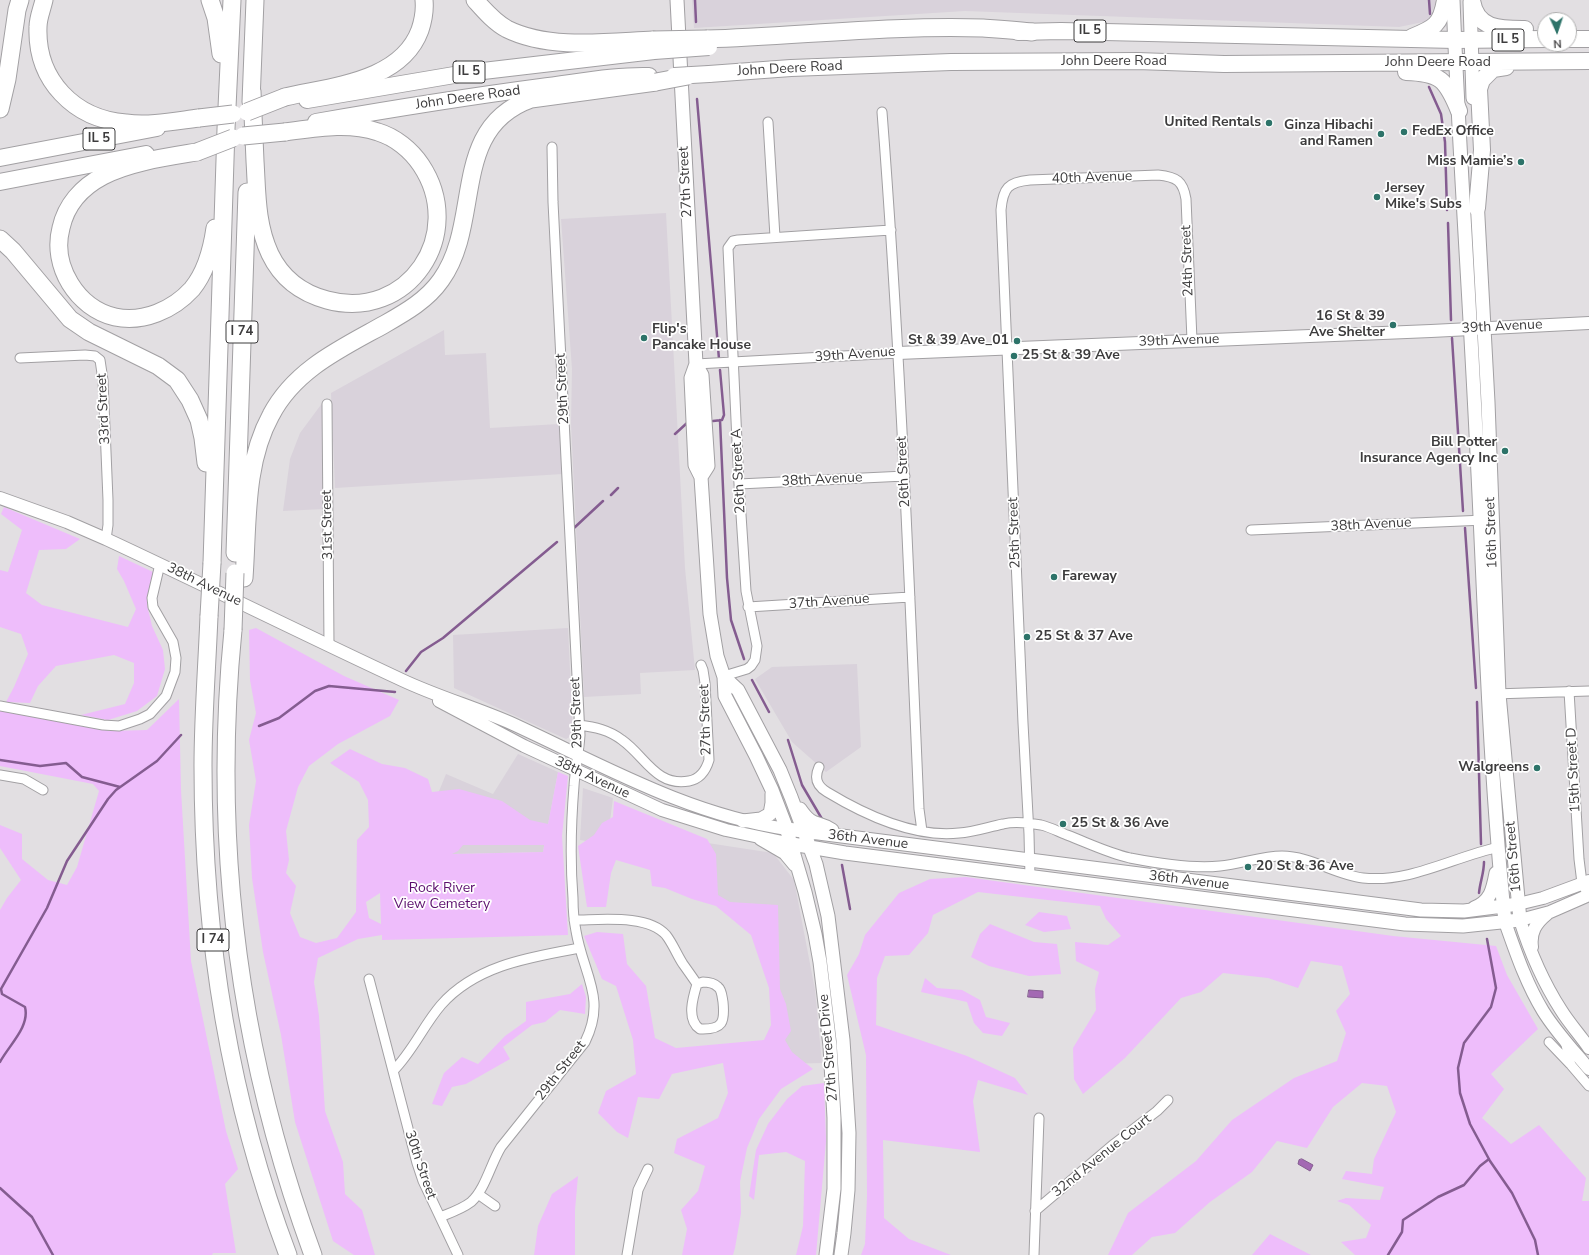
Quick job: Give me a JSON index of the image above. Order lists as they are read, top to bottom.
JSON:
{
  "streets": {
    "highway": ["IL 5", "John Deere Road", "I 74"],
    "main road": [
      "27th Street",
      "16th Street",
      "36th Avenue",
      "27th Street Drive"
    ],
    "street": [
      "40th Avenue",
      "24th Street",
      "39th Avenue",
      "29th Street",
      "33rd Street",
      "26th Street A",
      "26th Street",
      "38th Avenue",
      "31st Street",
      "25th Street",
      "37th Avenue",
      "15th Street D",
      "32nd Avenue Court",
      "30th Street"
    ]
  },
  "crossings": [
    ["John Deere Road", "16th Street"],
    ["40th Avenue", "24th Street"],
    ["40th Avenue", "25th Street"],
    ["27th Street", "39th Avenue"],
    ["27th Street", "29th Street"],
    ["27th Street", "26th Street A"],
    ["27th Street", "38th Avenue"],
    ["27th Street", "36th Avenue"],
    ["27th Street", "27th Street Drive"],
    ["24th Street", "39th Avenue"],
    ["39th Avenue", "26th Street A"],
    ["39th Avenue", "26th Street"],
    ["39th Avenue", "25th Street"],
    ["39th Avenue", "16th Street"],
    ["29th Street", "38th Avenue"],
    ["29th Street", "30th Street"],
    ["33rd Street", "38th Avenue"],
    ["26th Street A", "38th Avenue"],
    ["26th Street A", "37th Avenue"],
    ["26th Street", "38th Avenue"],
    ["26th Street", "37th Avenue"],
    ["26th Street", "36th Avenue"],
    ["38th Avenue", "31st Street"],
    ["38th Avenue", "16th Street"],
    ["38th Avenue", "36th Avenue"],
    ["38th Avenue", "27th Street Drive"],
    ["25th Street", "36th Avenue"],
    ["16th Street", "36th Avenue"],
    ["15th Street D", "36th Avenue"],
    ["36th Avenue", "27th Street Drive"]
  ],
  "parks": ["Rock River View Cemetery"],
  "places": [
    "United Rentals",
    "FedEx Office",
    "Ginza Hibachi and Ramen",
    "Miss Mamie’s",
    "Jersey Mike's Subs",
    "16 St & 39 Ave Shelter",
    "Flip's Pancake House",
    "St & 39 Ave_01",
    "25 St & 39 Ave",
    "Bill Potter Insurance Agency Inc",
    "Fareway",
    "25 St & 37 Ave",
    "Walgreens",
    "25 St & 36 Ave",
    "20 St & 36 Ave"
  ],
  "north": "bottom"
}
